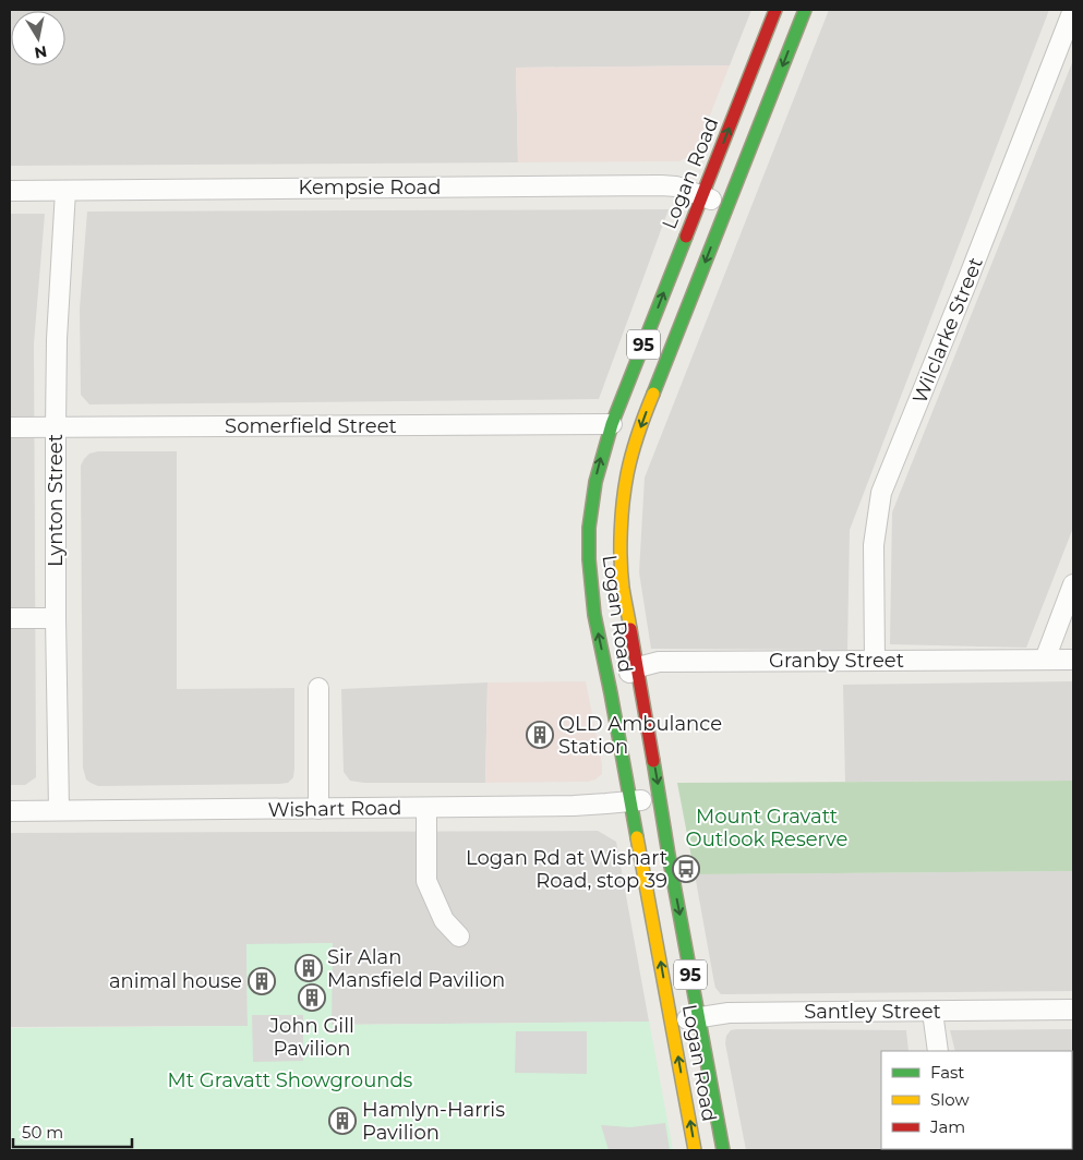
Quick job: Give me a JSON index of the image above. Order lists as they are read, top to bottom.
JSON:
{
  "streets": {
    "main road": ["Logan Road", "95"],
    "street": [
      "Kempsie Road",
      "Wilclarke Street",
      "Somerfield Street",
      "Lynton Street",
      "Granby Street",
      "Wishart Road",
      "Santley Street"
    ]
  },
  "crossings": [
    ["Logan Road", "Kempsie Road"],
    ["Logan Road", "Somerfield Street"],
    ["Logan Road", "Granby Street"],
    ["Logan Road", "Wishart Road"],
    ["Logan Road", "Santley Street"],
    ["Kempsie Road", "Lynton Street"],
    ["Wilclarke Street", "Granby Street"],
    ["Somerfield Street", "Lynton Street"],
    ["Lynton Street", "Wishart Road"]
  ],
  "parks": ["Mount Gravatt Outlook Reserve", "Mt Gravatt Showgrounds"],
  "places": {
    "building": [
      "QLD Ambulance Station",
      "Sir Alan Mansfield Pavilion",
      "animal house",
      "John Gill Pavilion",
      "Hamlyn-Harris Pavilion"
    ],
    "bus stop": ["Logan Rd at Wishart Road, stop 39"]
  },
  "legend": ["Fast", "Slow", "Jam"],
  "scale_bar": "50 m",
  "north": "bottom"
}
